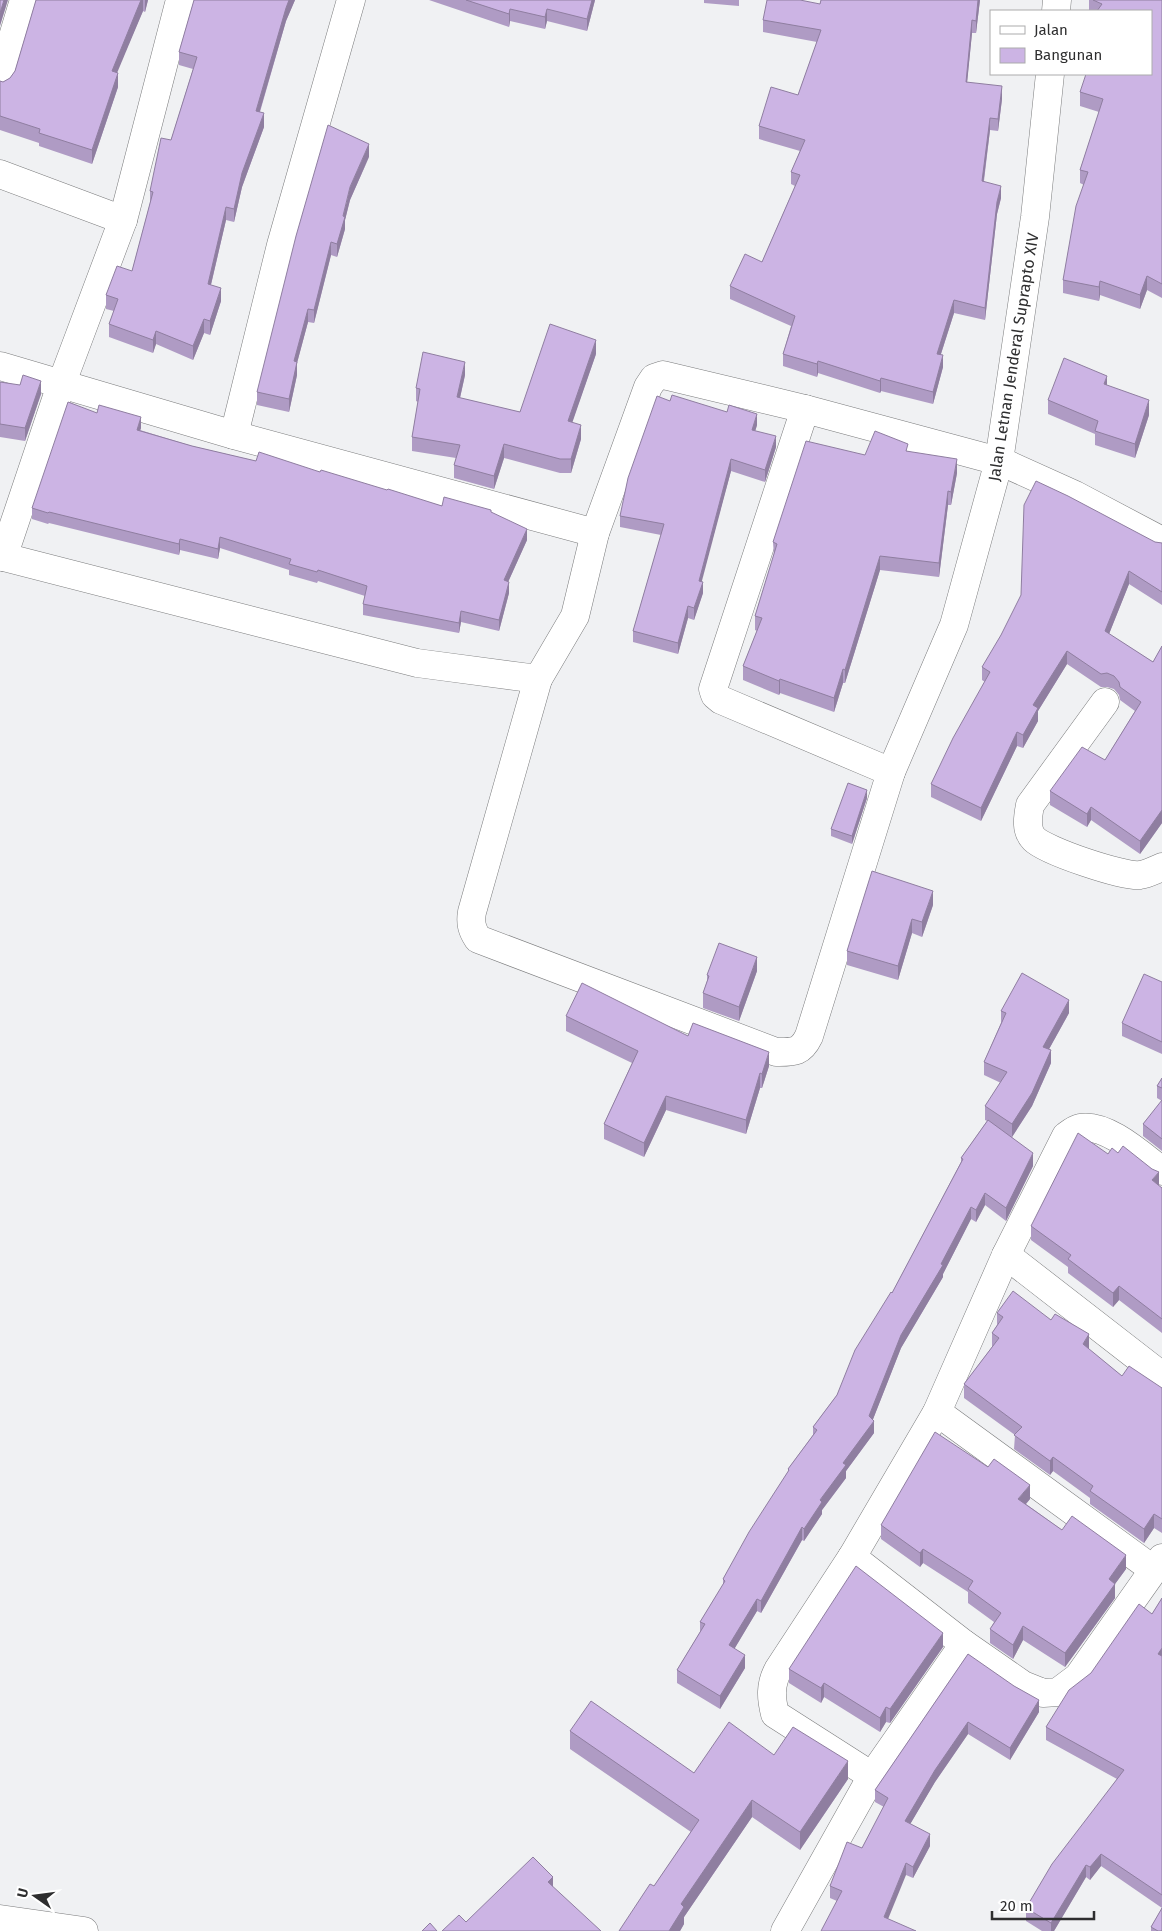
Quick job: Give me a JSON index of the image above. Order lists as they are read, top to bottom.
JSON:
{
  "streets": {
    "street": ["Jalan Letnan Jenderal Suprapto XIV"]
  },
  "legend": ["Jalan", "Bangunan"],
  "scale_bar": "20 m",
  "north": "left"
}
